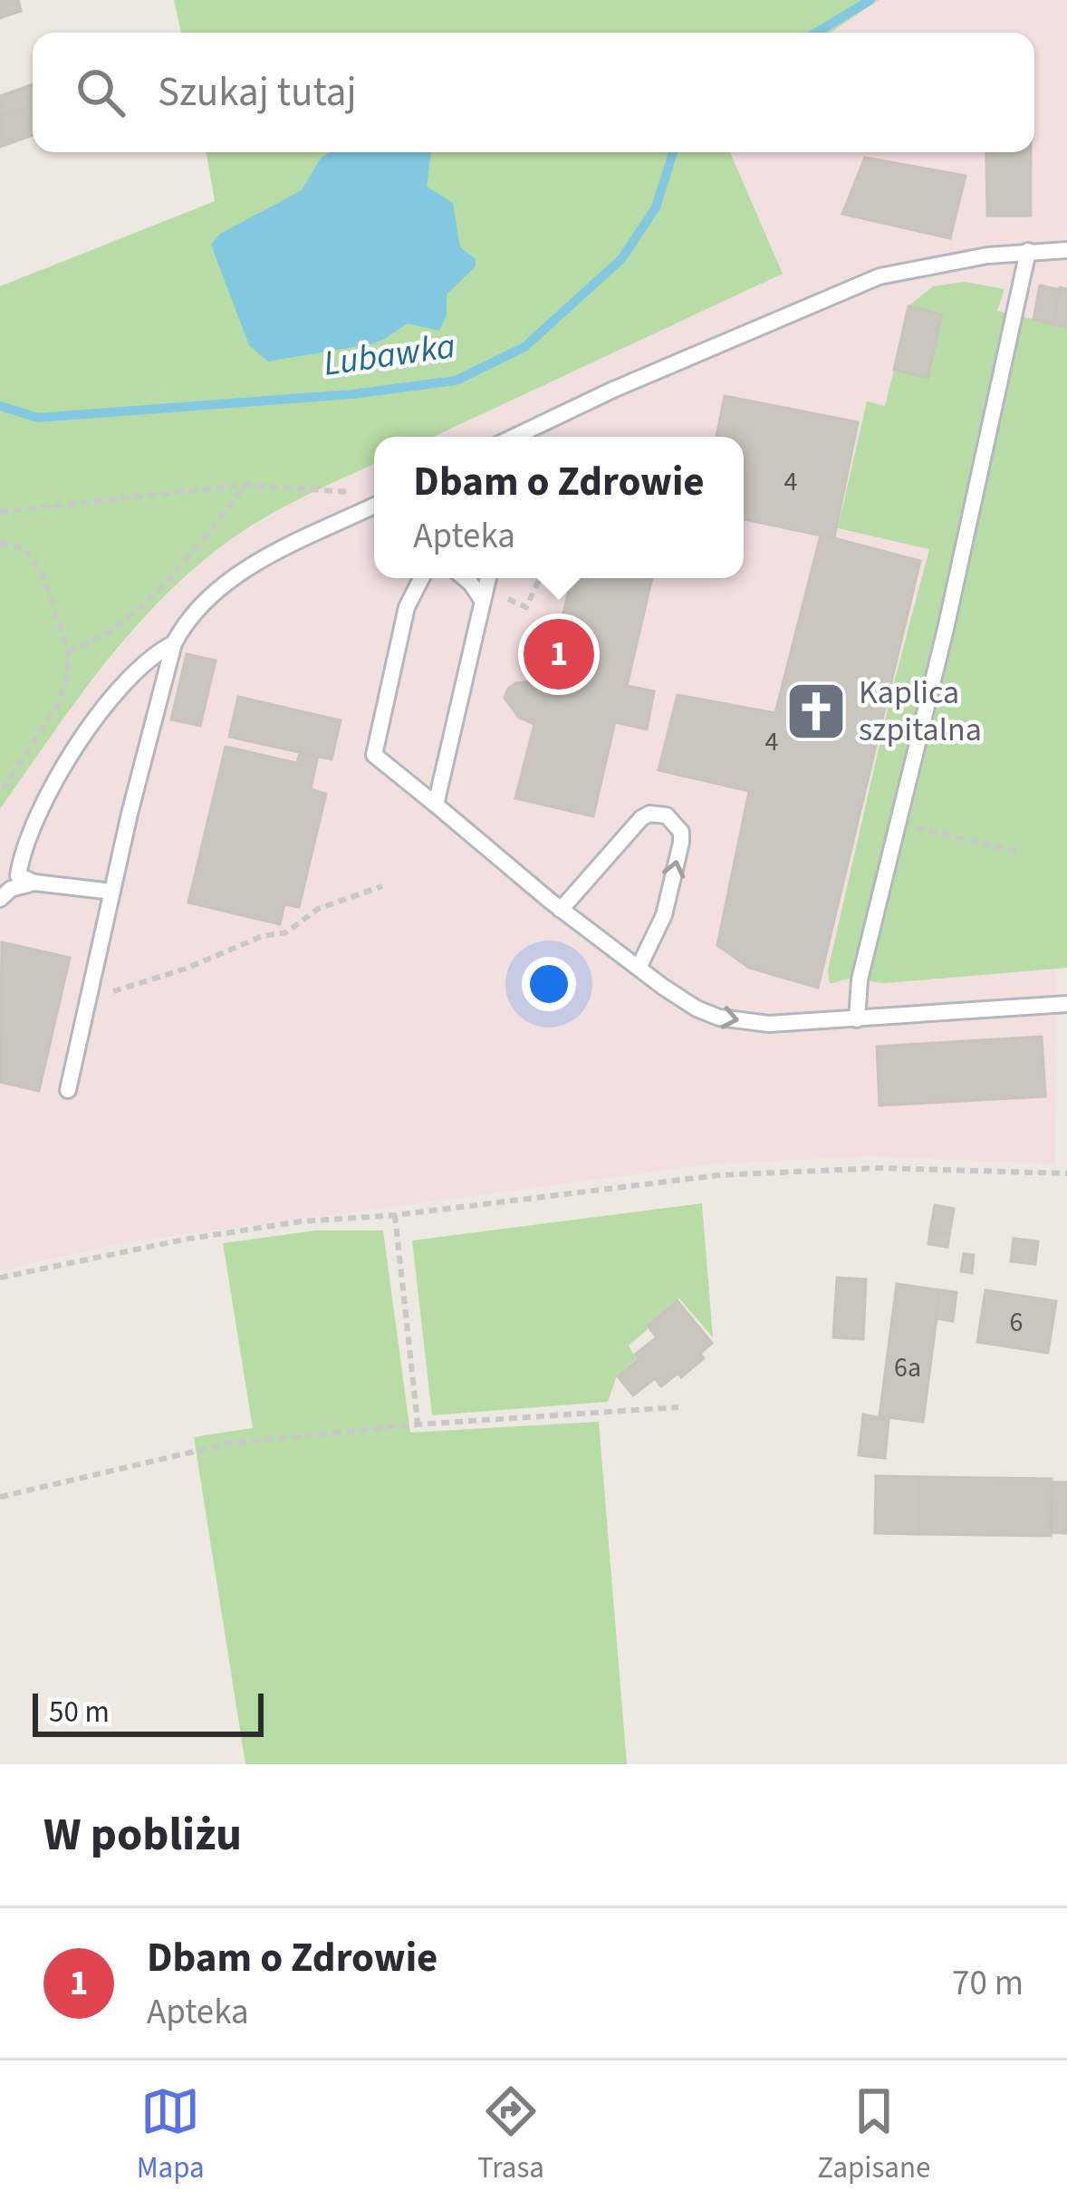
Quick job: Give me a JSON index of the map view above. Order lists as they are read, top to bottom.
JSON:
{
  "water": ["Lubawka"],
  "places": {
    "church": ["Kaplica szpitalna"]
  },
  "house_numbers": [
    "4",
    "4",
    "6",
    "6a"
  ],
  "scale_bar": "50 m",
  "page": {
    "search": "Szukaj tutaj",
    "popup": ["Dbam o Zdrowie", "Apteka"],
    "pins": "1",
    "scale": "50 m",
    "heading": "W pobliżu",
    "list": [
      {
        "mark": "1",
        "name": "Dbam o Zdrowie",
        "note": "Apteka",
        "value": "70 m"
      }
    ],
    "nav": ["Mapa", "Trasa", "Zapisane"]
  }
}
